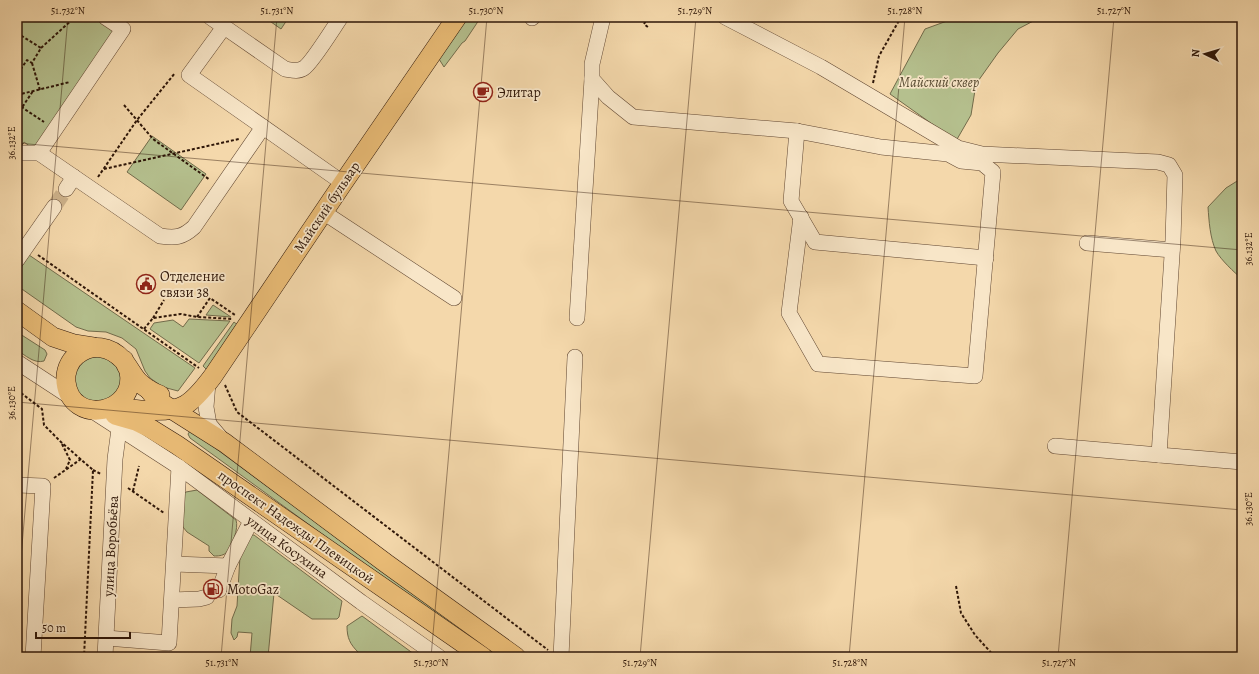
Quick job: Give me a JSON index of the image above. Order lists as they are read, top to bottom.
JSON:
{
  "streets": {
    "main road": ["Майский бульвар", "проспект Надежды Плевицкой"],
    "street": ["улица Воробьёва", "улица Косухина"]
  },
  "crossings": [
    ["проспект Надежды Плевицкой", "улица Косухина"]
  ],
  "parks": ["Майский сквер"],
  "places": {
    "cafe": ["Элитар"],
    "public building": ["Отделение связи 38"],
    "fuel station": ["MotoGaz"]
  },
  "scale_bar": "50 m",
  "north": "left",
  "coordinates": [
    "51.732°N",
    "51.731°N",
    "51.730°N",
    "51.729°N",
    "51.728°N",
    "51.727°N",
    "36.132°E",
    "36.130°E"
  ]
}
